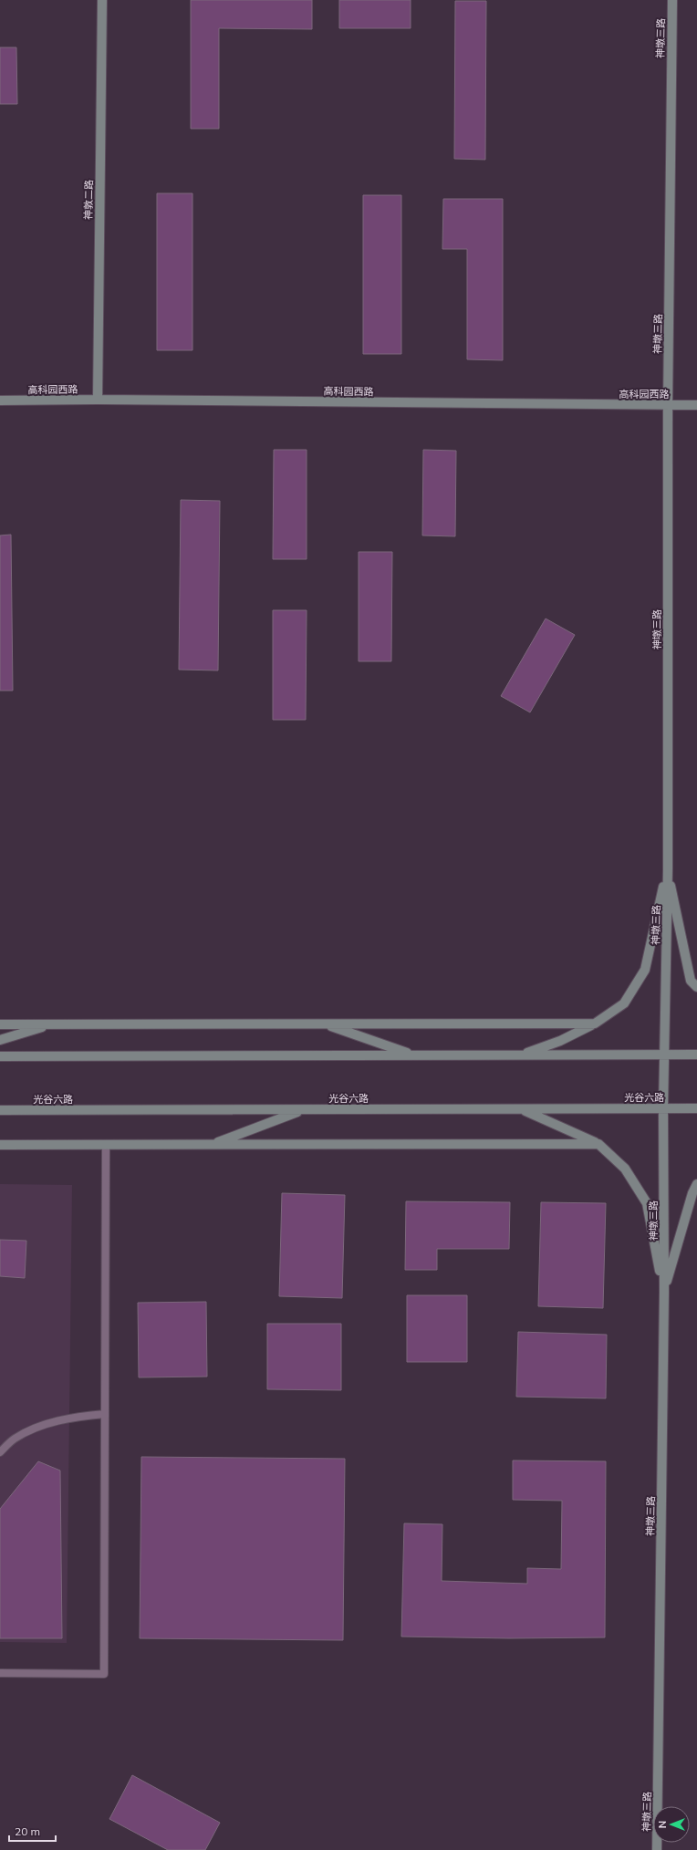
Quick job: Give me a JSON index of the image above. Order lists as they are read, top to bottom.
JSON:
{
  "streets": {
    "street": [
      "神墩三路",
      "神敦二路",
      "高科园西路",
      "光谷六路"
    ]
  },
  "crossings": [
    ["神墩三路", "高科园西路"],
    ["神墩三路", "光谷六路"],
    ["神敦二路", "高科园西路"]
  ],
  "scale_bar": "20 m",
  "north": "left"
}
